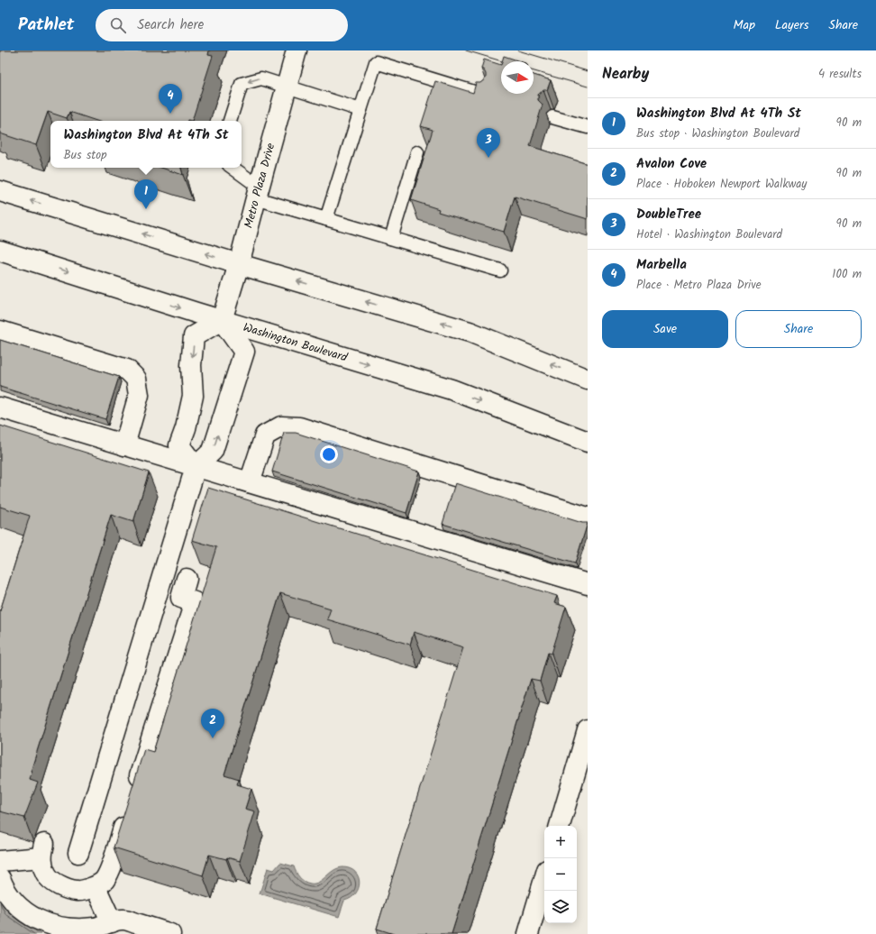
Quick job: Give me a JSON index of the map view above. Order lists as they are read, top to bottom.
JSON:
{
  "streets": {
    "street": ["Metro Plaza Drive", "Washington Boulevard"]
  },
  "crossings": [
    ["Metro Plaza Drive", "Washington Boulevard"]
  ],
  "north": "right",
  "page": {
    "header": "Pathlet",
    "search": "Search here",
    "nav": ["Map", "Layers", "Share"],
    "heading": ["Nearby", "4 results"],
    "pins": [
      "4",
      "3",
      "1",
      "2"
    ],
    "list": [
      {
        "mark": "1",
        "name": "Washington Blvd At 4Th St",
        "note": "Bus stop · Washington Boulevard",
        "value": "90 m"
      },
      {
        "mark": "2",
        "name": "Avalon Cove",
        "note": "Place · Hoboken Newport Walkway",
        "value": "90 m"
      },
      {
        "mark": "3",
        "name": "DoubleTree",
        "note": "Hotel · Washington Boulevard",
        "value": "90 m"
      },
      {
        "mark": "4",
        "name": "Marbella",
        "note": "Place · Metro Plaza Drive",
        "value": "100 m"
      }
    ],
    "popup": ["Washington Blvd At 4Th St", "Bus stop"],
    "buttons": ["Save", "Share"],
    "map_buttons": ["+", "−"]
  }
}
